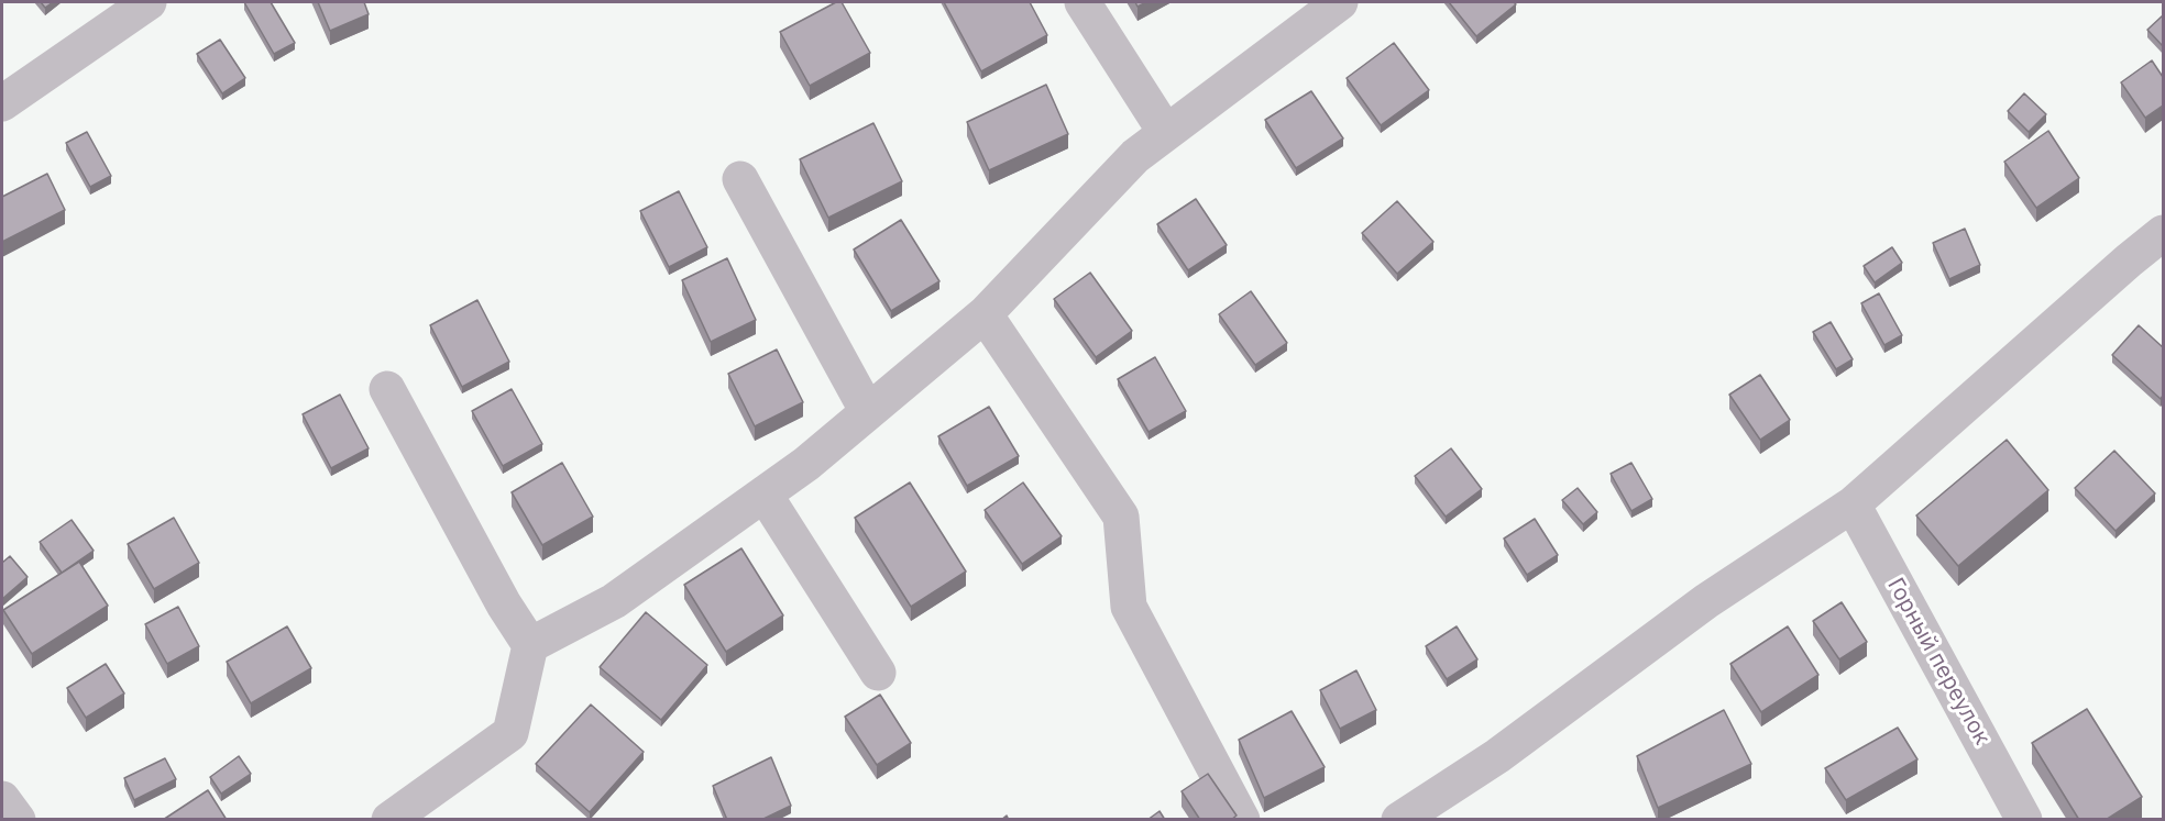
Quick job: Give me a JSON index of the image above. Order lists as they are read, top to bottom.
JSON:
{
  "streets": {
    "street": ["Горный переулок"]
  }
}
